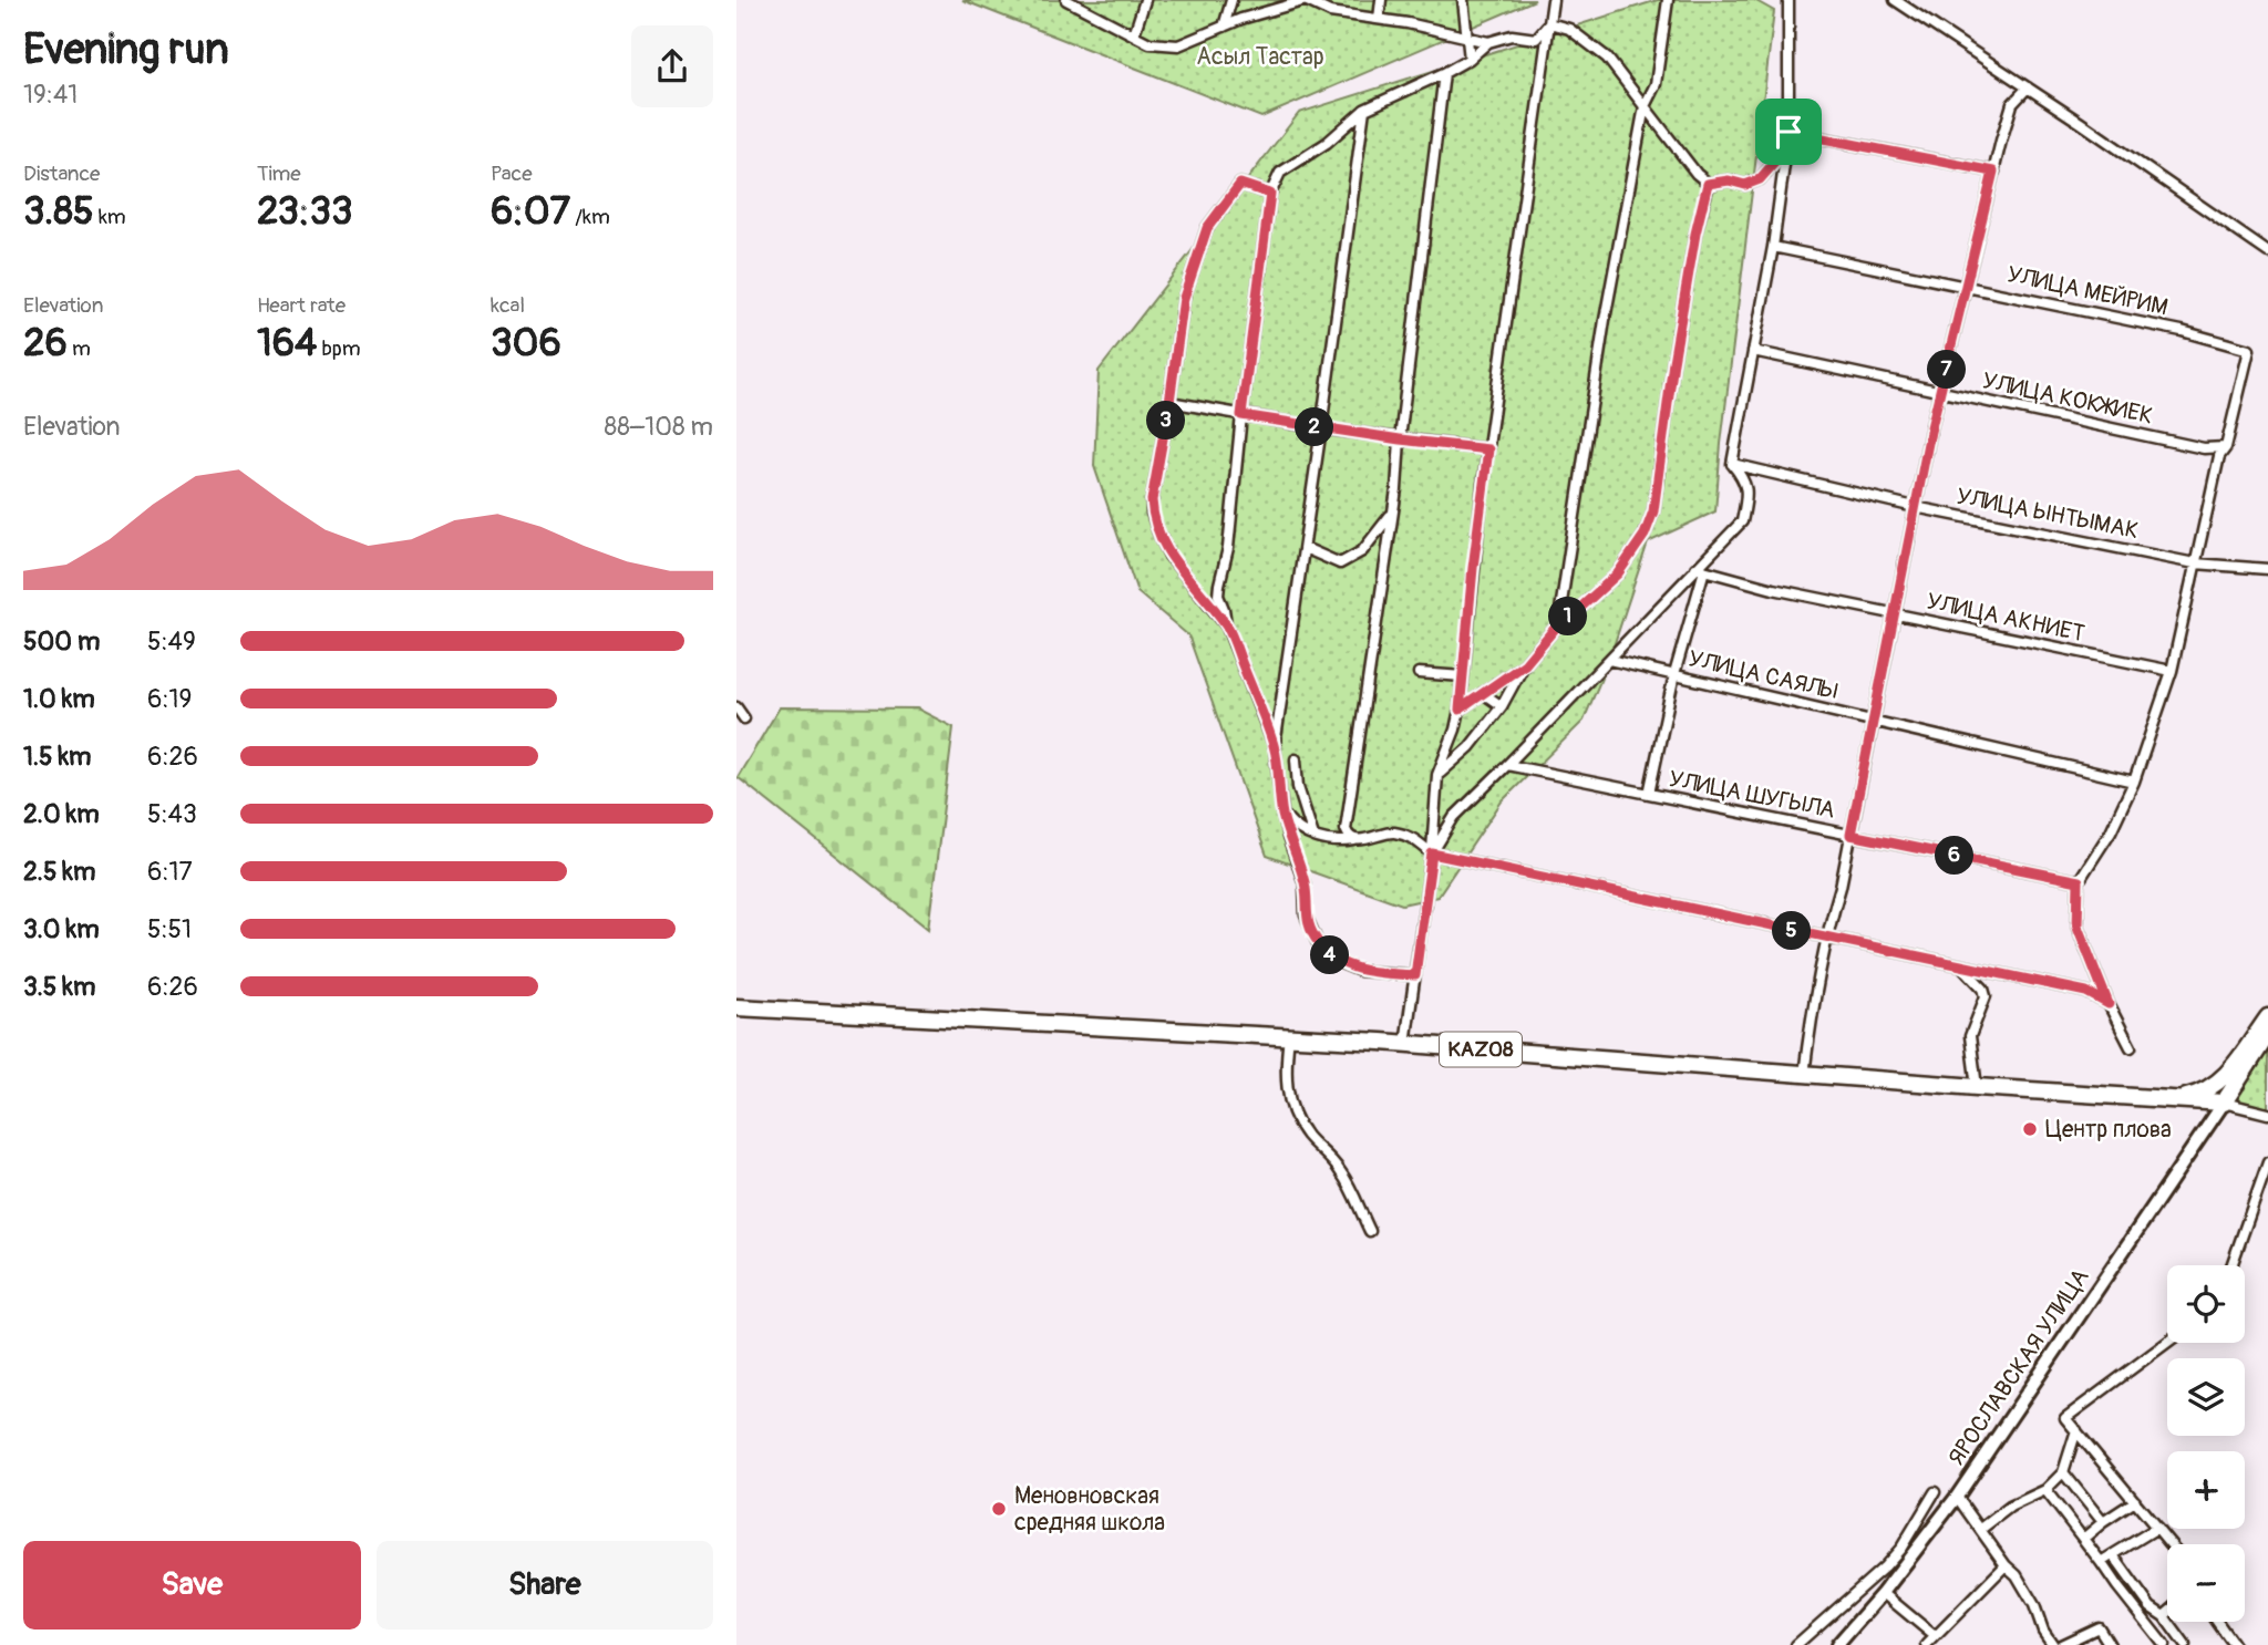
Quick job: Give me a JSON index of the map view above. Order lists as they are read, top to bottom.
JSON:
{
  "streets": {
    "highway": ["KAZ08"],
    "main road": ["ЯРОСЛАВСКАЯ УЛИЦА"],
    "street": [
      "УЛИЦА МЕЙРИМ",
      "УЛИЦА КОКЖИЕК",
      "УЛИЦА ЫНТЫМАК",
      "УЛИЦА АКНИЕТ",
      "УЛИЦА САЯЛЫ",
      "УЛИЦА ШУГЫЛА"
    ]
  },
  "crossings": [
    ["УЛИЦА МЕЙРИМ", "УЛИЦА КОКЖИЕК"],
    ["KAZ08", "ЯРОСЛАВСКАЯ УЛИЦА"]
  ],
  "parks": ["Асыл Тастар"],
  "places": ["Центр плова", "Меновновская средняя школа"],
  "page": {
    "heading": ["Evening run", "19:41"],
    "stats": [
      ["Distance", "3.85 km"],
      ["Time", "23:33"],
      ["Pace", "6:07 /km"],
      ["Elevation", "26 m"],
      ["Heart rate", "164 bpm"],
      ["kcal", "306"]
    ],
    "pins": [
      "7",
      "3",
      "2",
      "1",
      "6",
      "5",
      "4"
    ],
    "chart": ["Elevation", "88–108 m"],
    "list": [
      {
        "name": "500 m",
        "note": "5:49"
      },
      {
        "name": "1.0 km",
        "note": "6:19"
      },
      {
        "name": "1.5 km",
        "note": "6:26"
      },
      {
        "name": "2.0 km",
        "note": "5:43"
      },
      {
        "name": "2.5 km",
        "note": "6:17"
      },
      {
        "name": "3.0 km",
        "note": "5:51"
      },
      {
        "name": "3.5 km",
        "note": "6:26"
      }
    ],
    "map_buttons": ["+", "−"],
    "buttons": ["Save", "Share"]
  }
}
